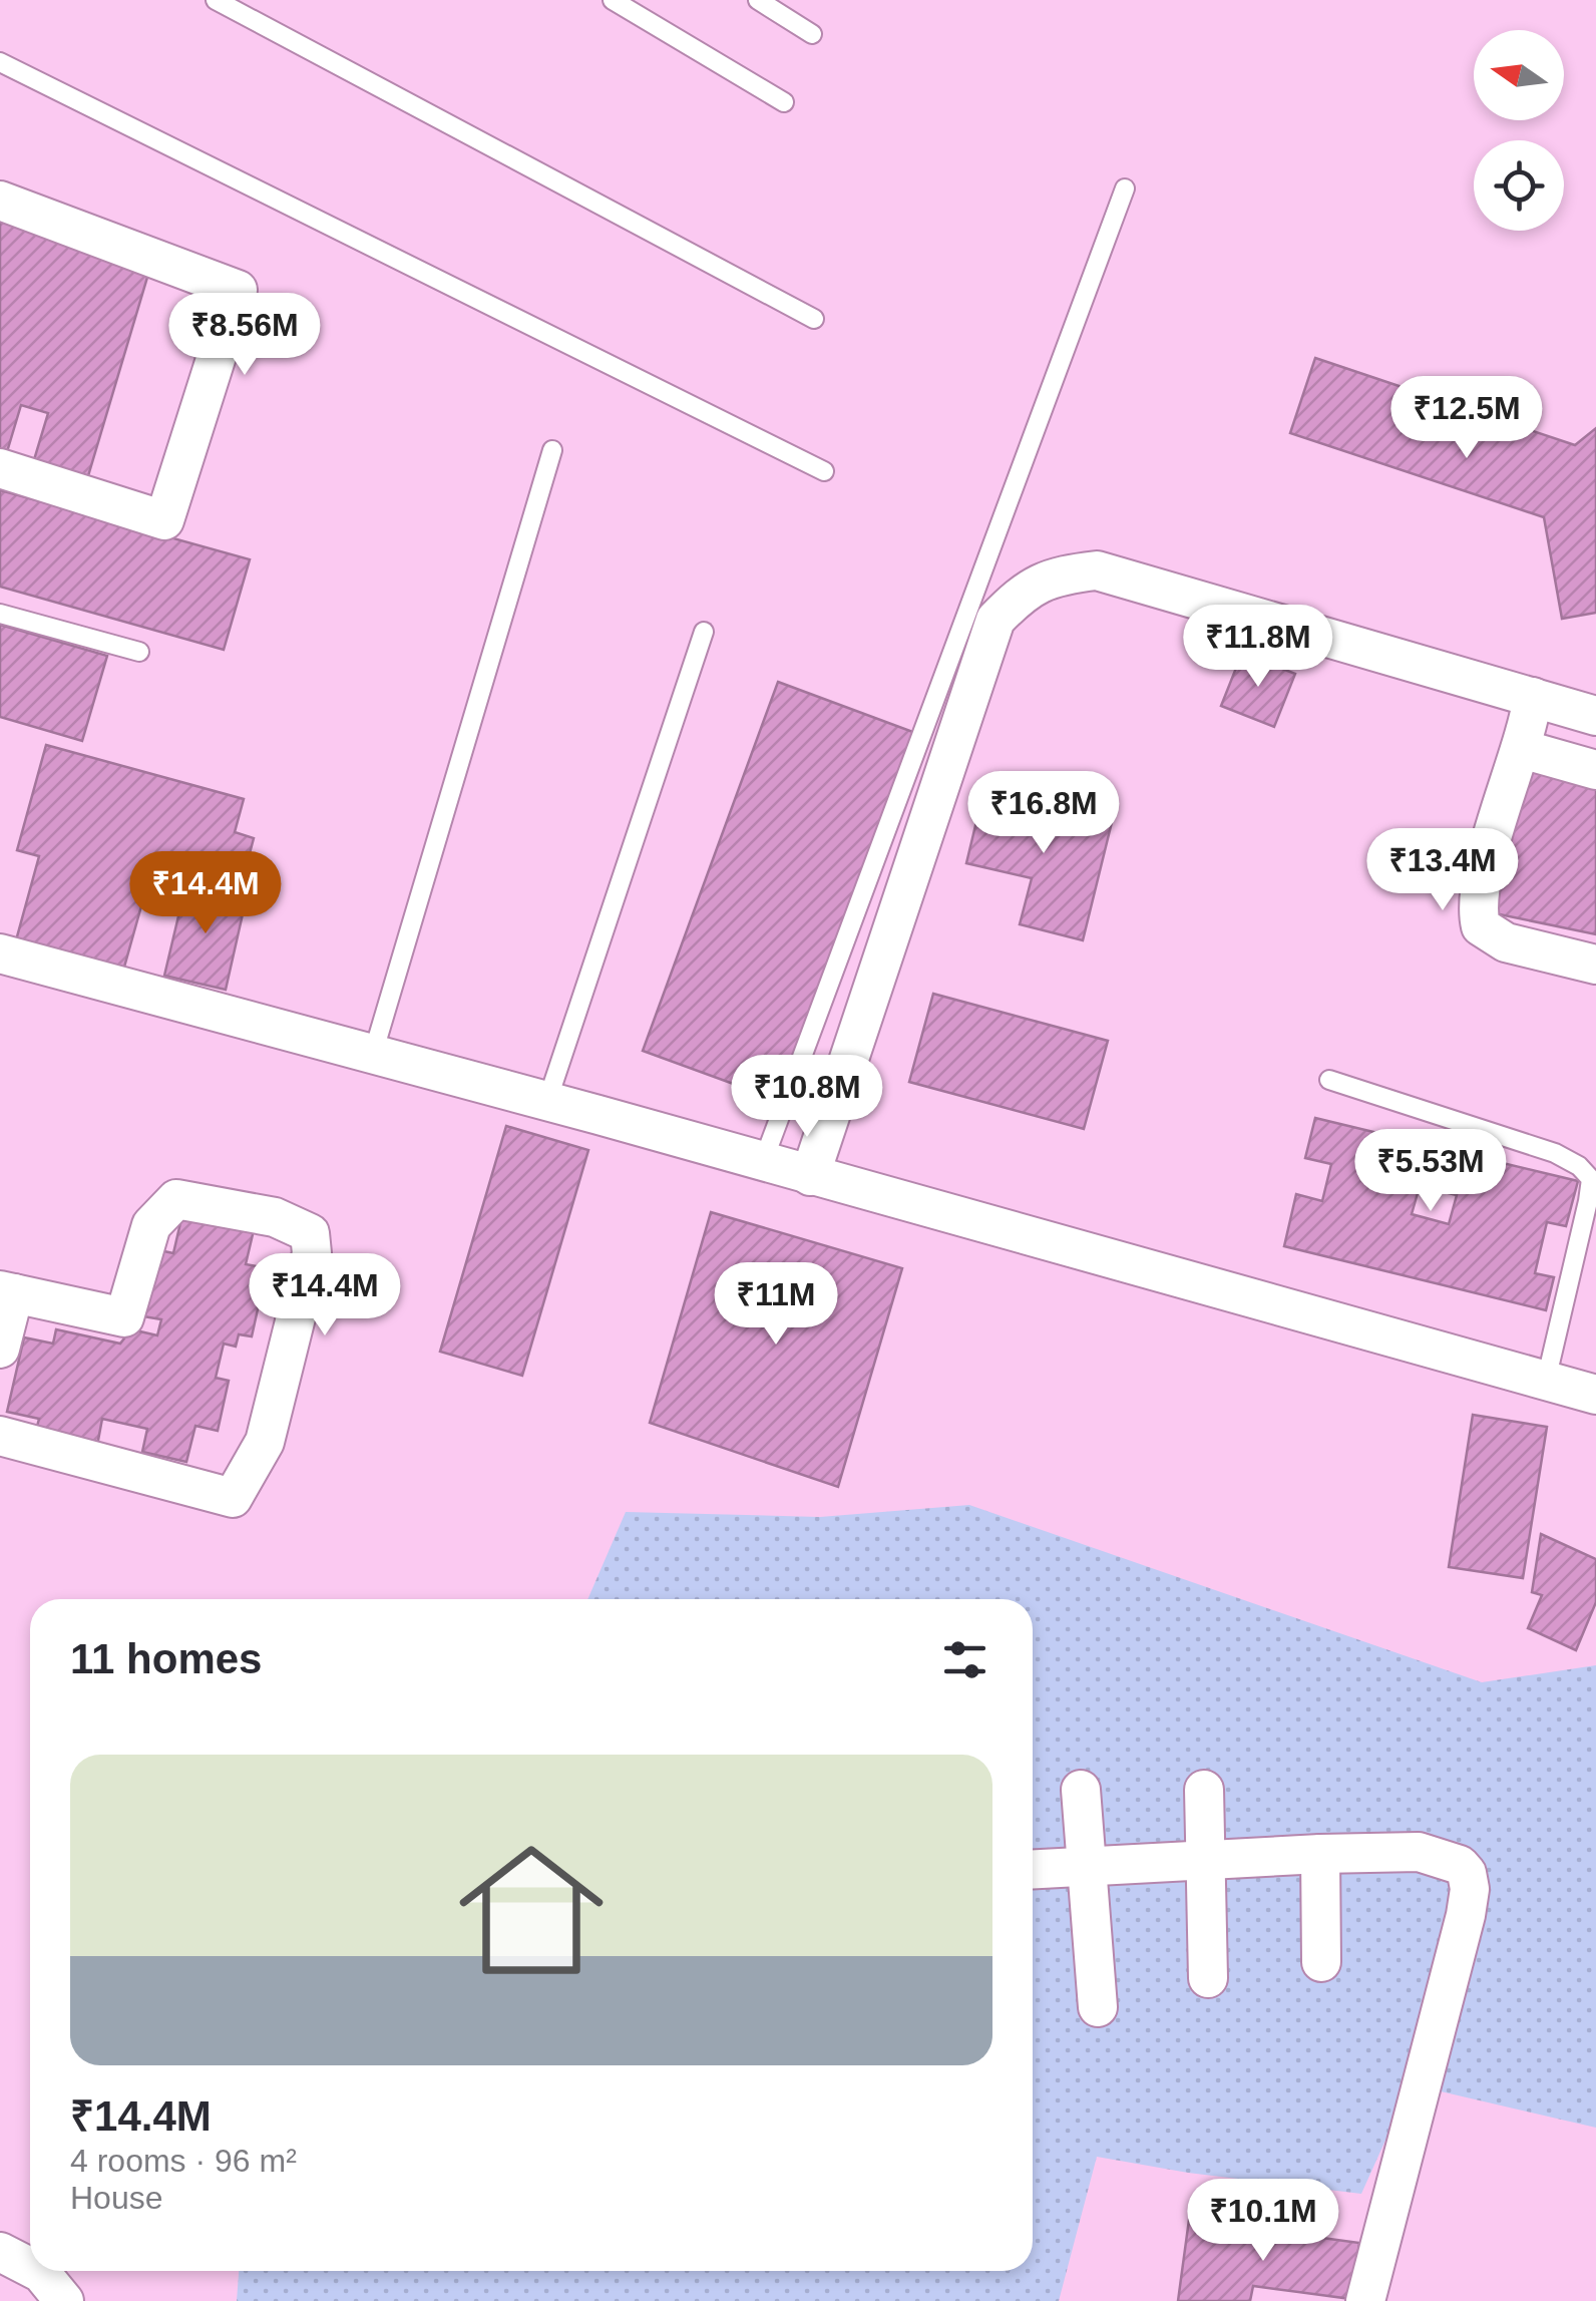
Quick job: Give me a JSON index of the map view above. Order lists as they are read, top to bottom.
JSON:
{
  "north": "left",
  "page": {
    "price": [
      "₹8.56M",
      "₹12.5M",
      "₹11.8M",
      "₹16.8M",
      "₹13.4M",
      "₹14.4M",
      "₹10.8M",
      "₹5.53M",
      "₹14.4M",
      "₹11M",
      "₹10.1M"
    ],
    "heading": "11 homes",
    "list": [
      {
        "name": "₹14.4M",
        "note": "4 rooms · 96 m² · House"
      }
    ]
  }
}
